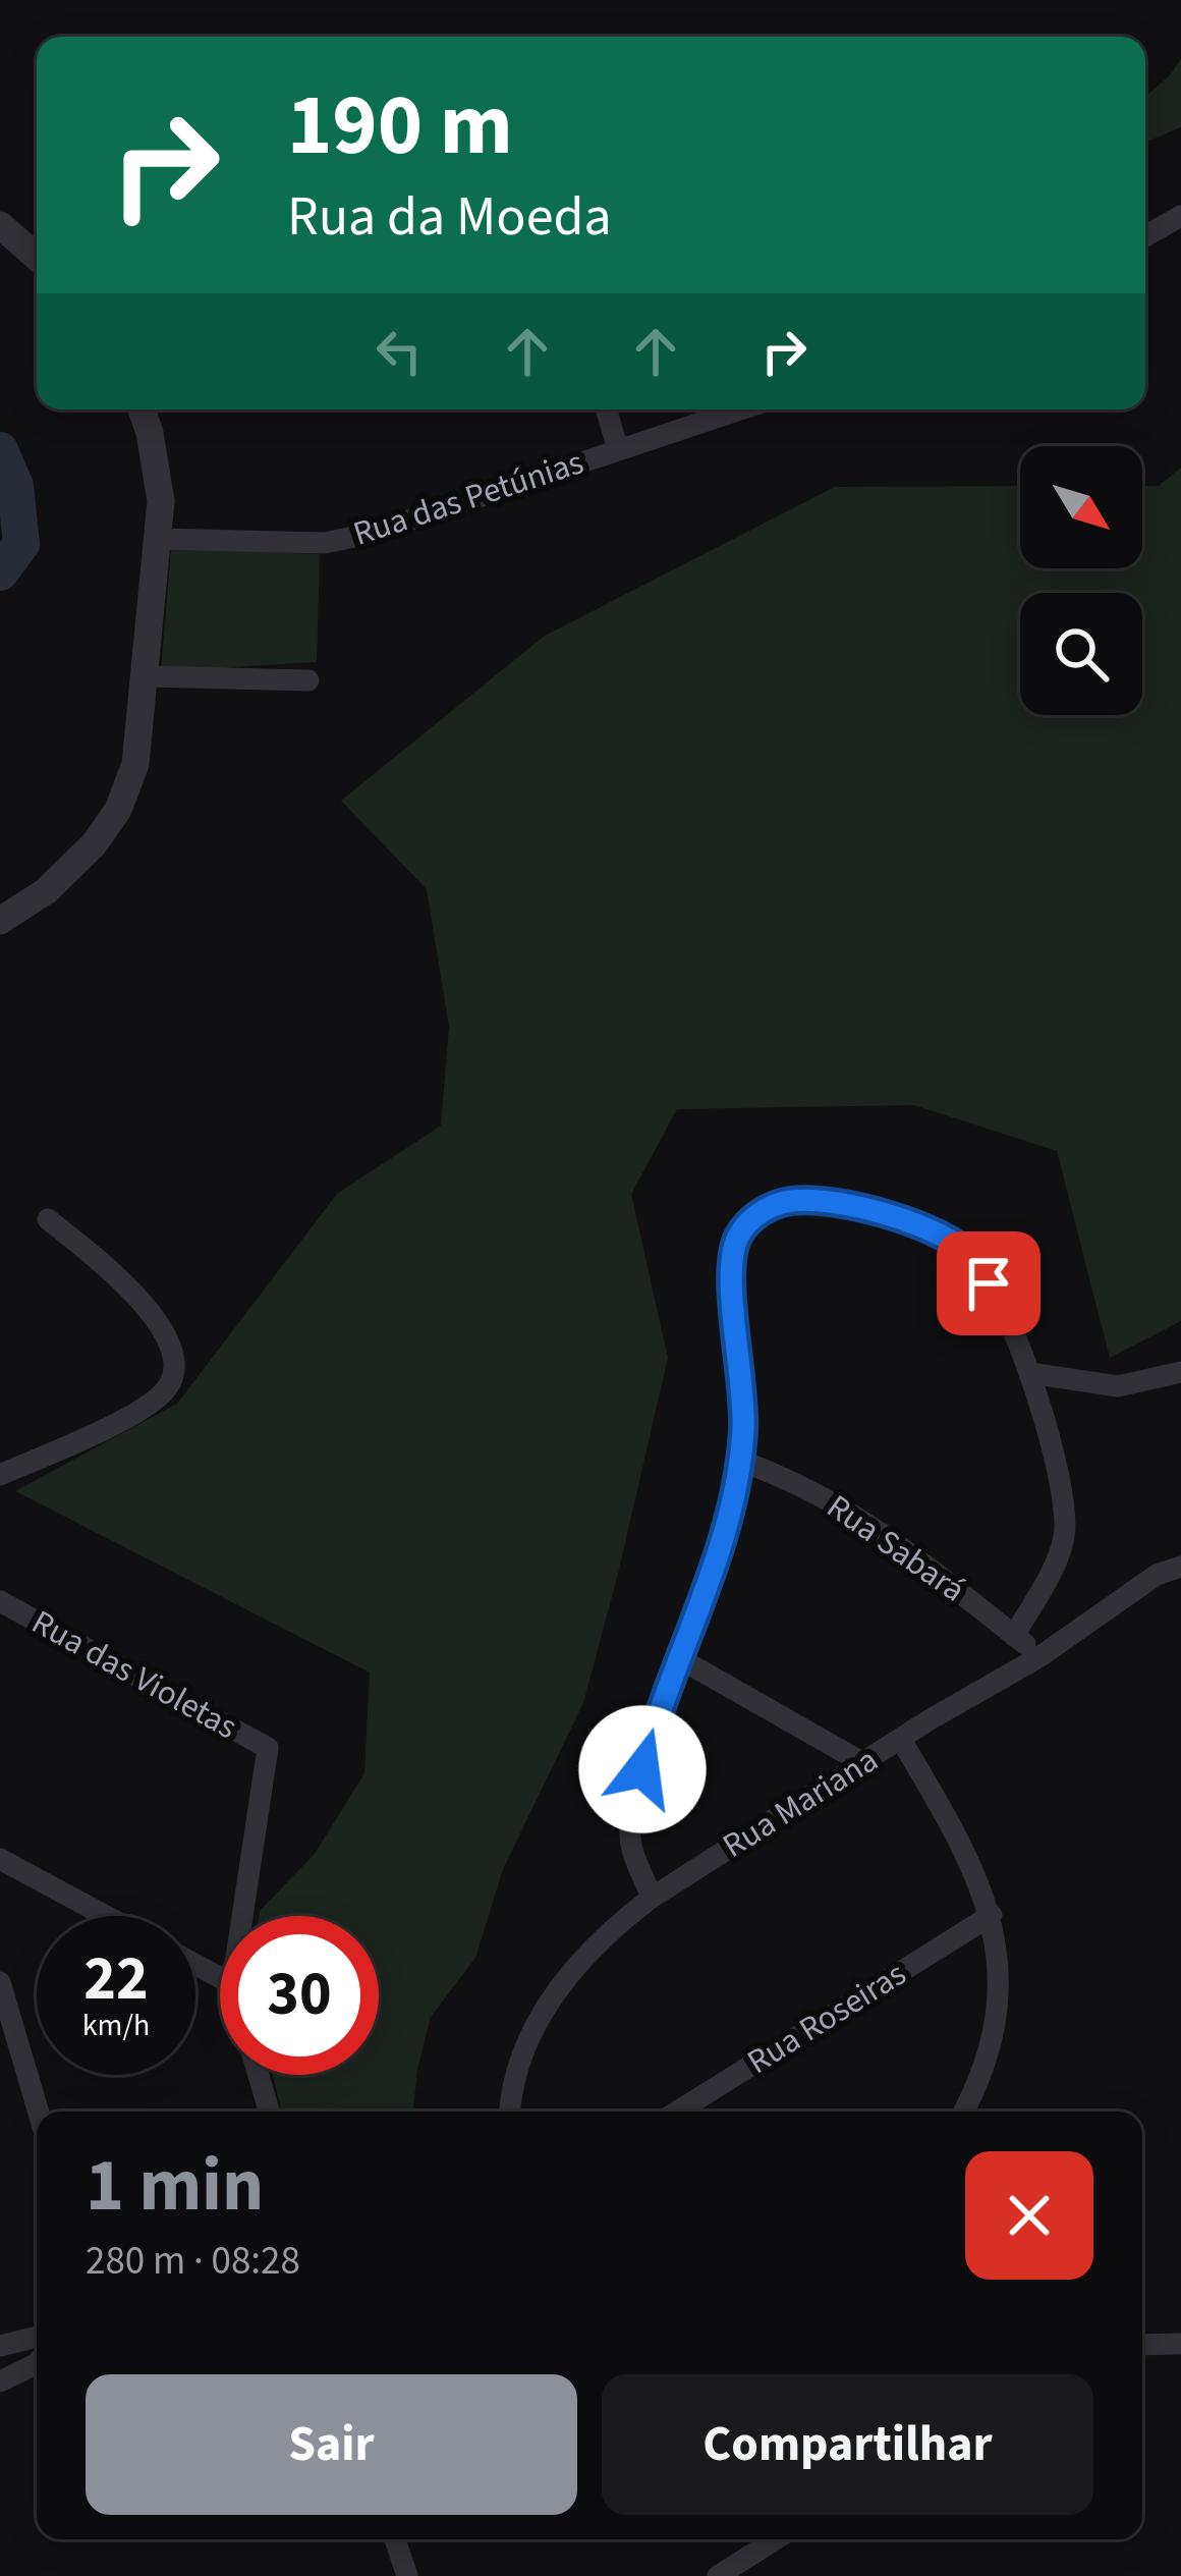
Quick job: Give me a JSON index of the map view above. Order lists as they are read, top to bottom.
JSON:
{
  "streets": {
    "street": [
      "Rua das Petúnias",
      "Rua Sabará",
      "Rua das Violetas",
      "Rua Mariana",
      "Rua Roseiras"
    ]
  },
  "crossings": [
    ["Rua Sabará", "Rua Mariana"]
  ],
  "north": "bottom right",
  "page": {
    "turn": ["190 m", "Rua da Moeda"],
    "speed": "22 km/h",
    "limit": "30",
    "heading": ["1 min", "280 m · 08:28"],
    "buttons": ["Sair", "Compartilhar"]
  }
}
